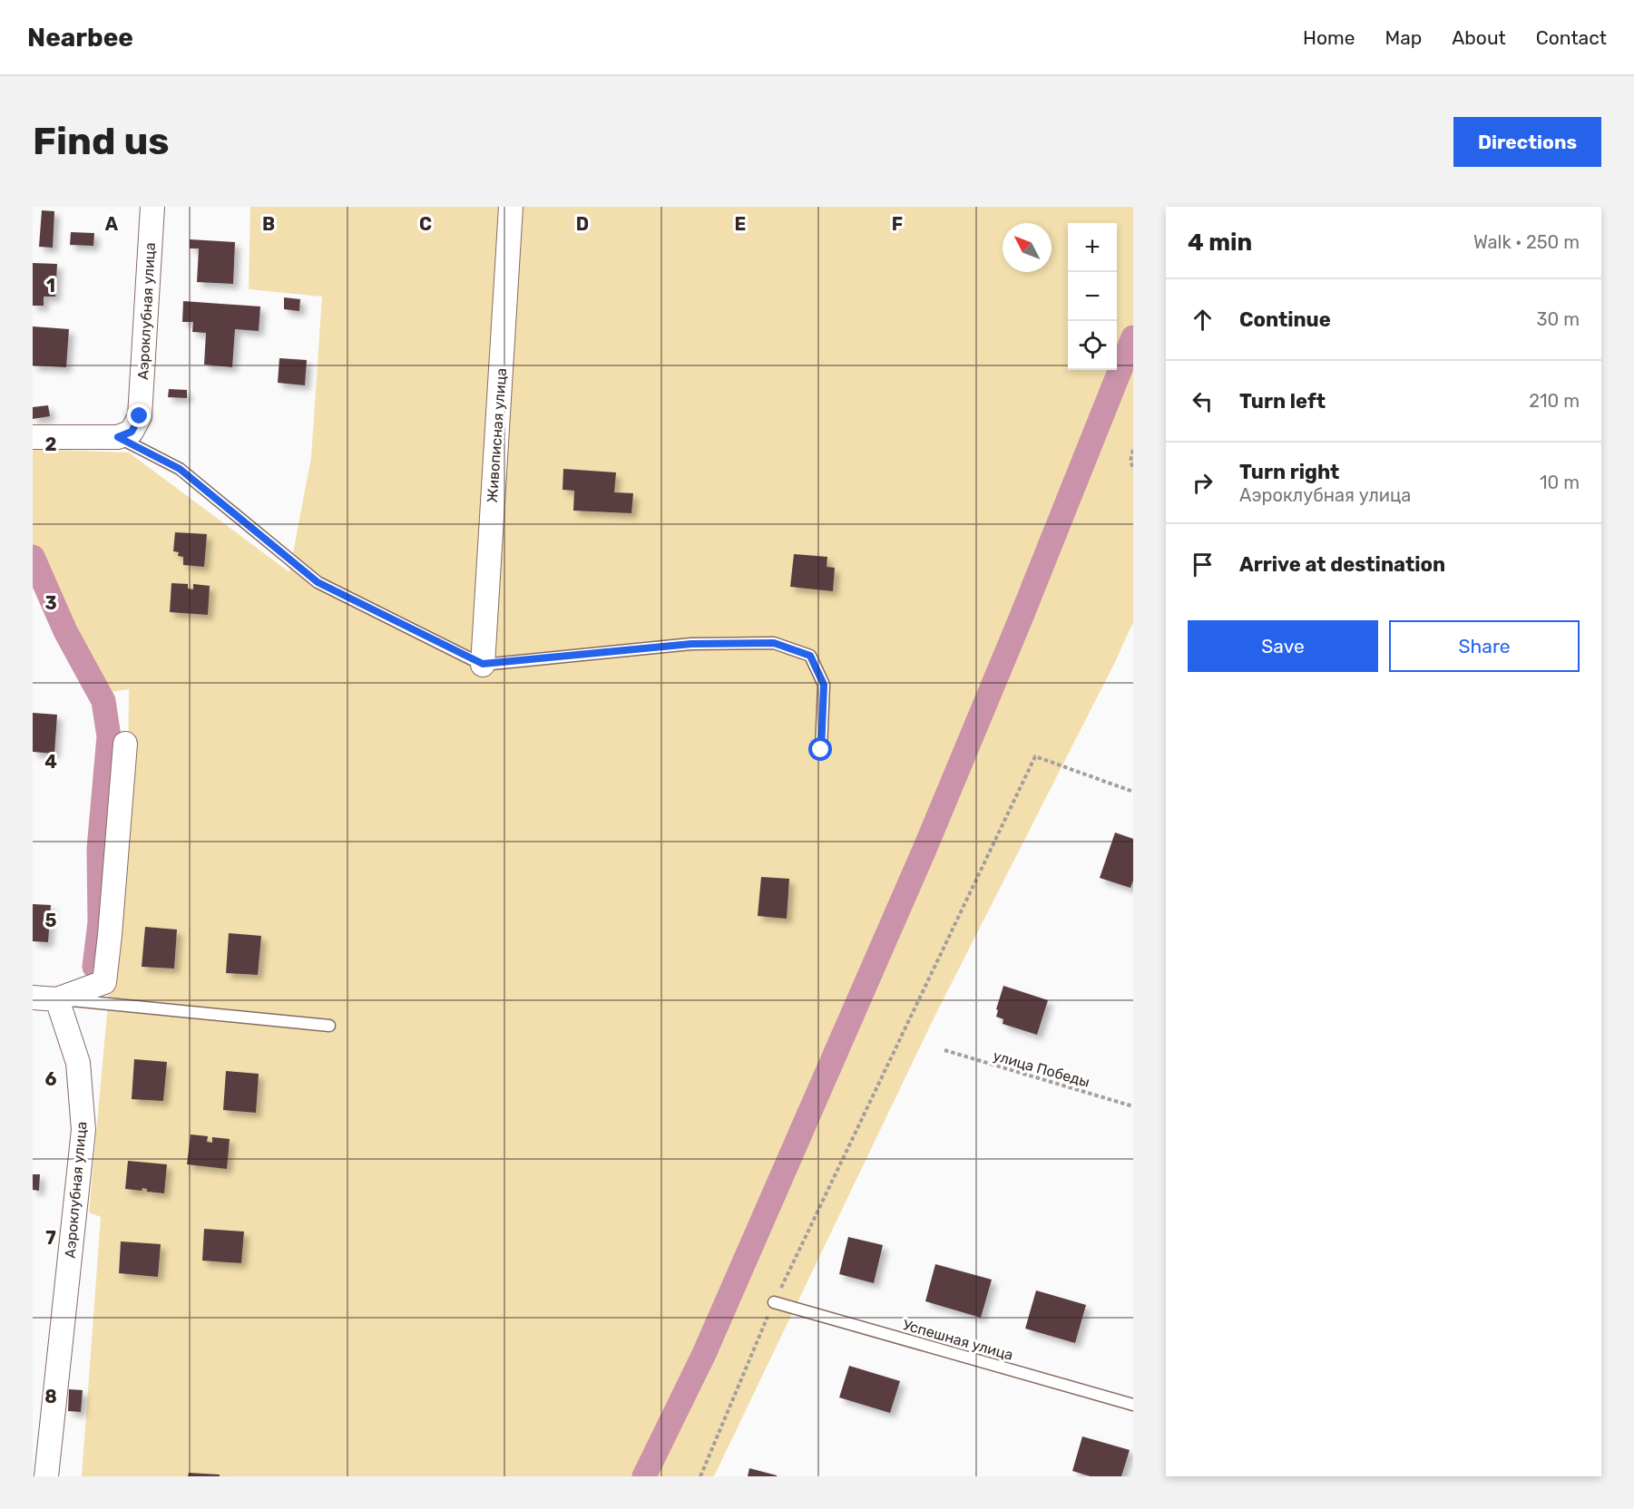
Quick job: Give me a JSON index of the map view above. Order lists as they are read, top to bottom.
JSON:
{
  "streets": {
    "street": ["Аэроклубная улица", "Живописная улица"],
    "lane": ["Успешная улица"],
    "path": ["улица Победы"]
  },
  "north": "top left",
  "page": {
    "header": "Nearbee",
    "nav": [
      "Home",
      "Map",
      "About",
      "Contact"
    ],
    "buttons": [
      "Directions",
      ["Save", "Share"]
    ],
    "title": "Find us",
    "heading": ["4 min", "Walk · 250 m"],
    "map_buttons": ["+", "−"],
    "list": [
      ["Continue", "30 m"],
      ["Turn left", "210 m"],
      ["Turn right", "Аэроклубная улица", "10 m"],
      "Arrive at destination"
    ]
  },
  "grid": {
    "columns": [
      "A",
      "B",
      "C",
      "D",
      "E",
      "F"
    ],
    "rows": [
      "1",
      "2",
      "3",
      "4",
      "5",
      "6",
      "7",
      "8"
    ]
  }
}
